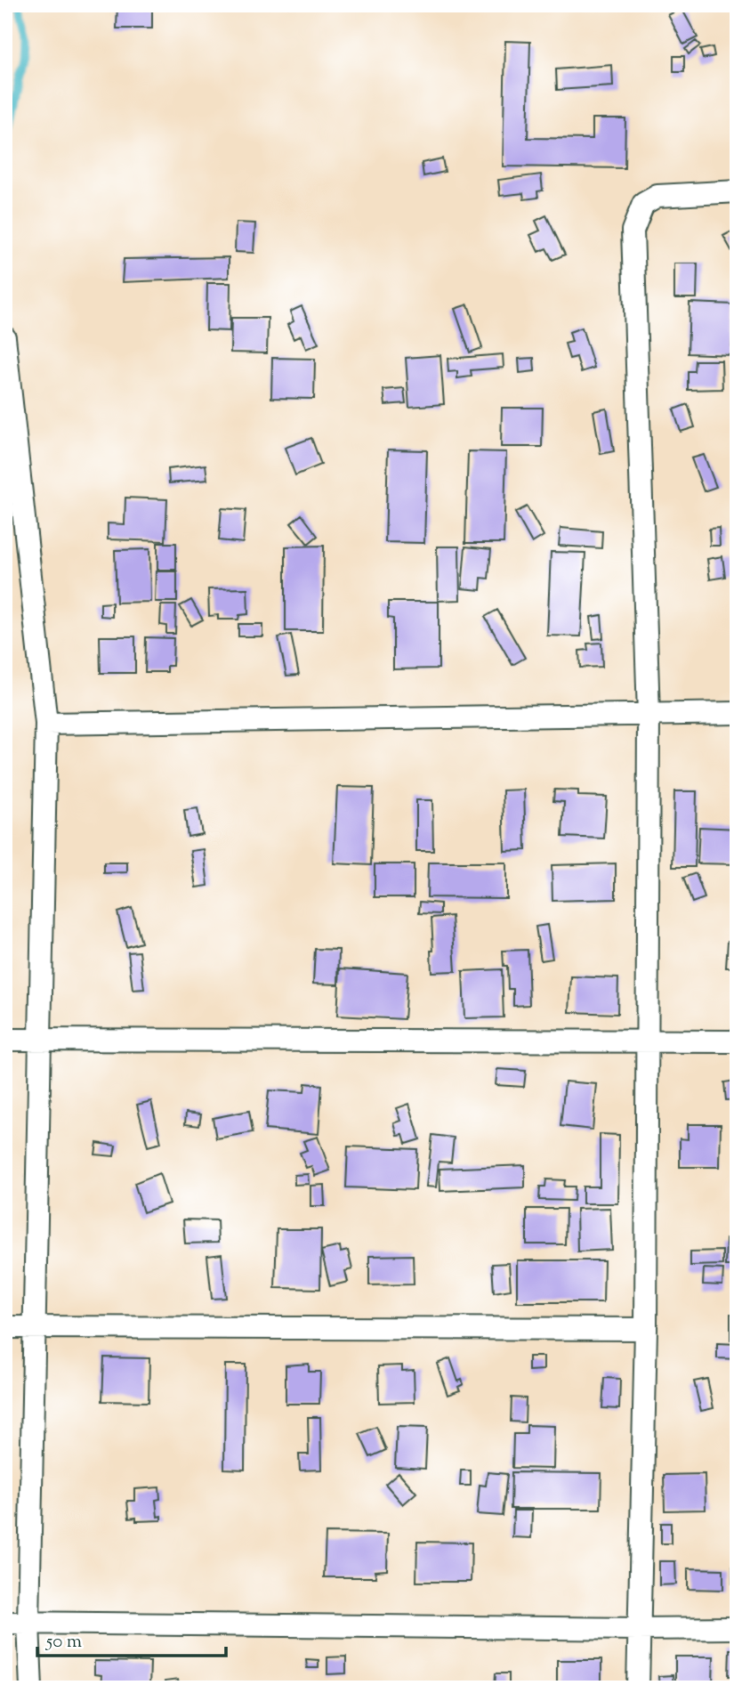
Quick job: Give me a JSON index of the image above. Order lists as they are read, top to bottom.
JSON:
{
  "scale_bar": "50 m"
}
